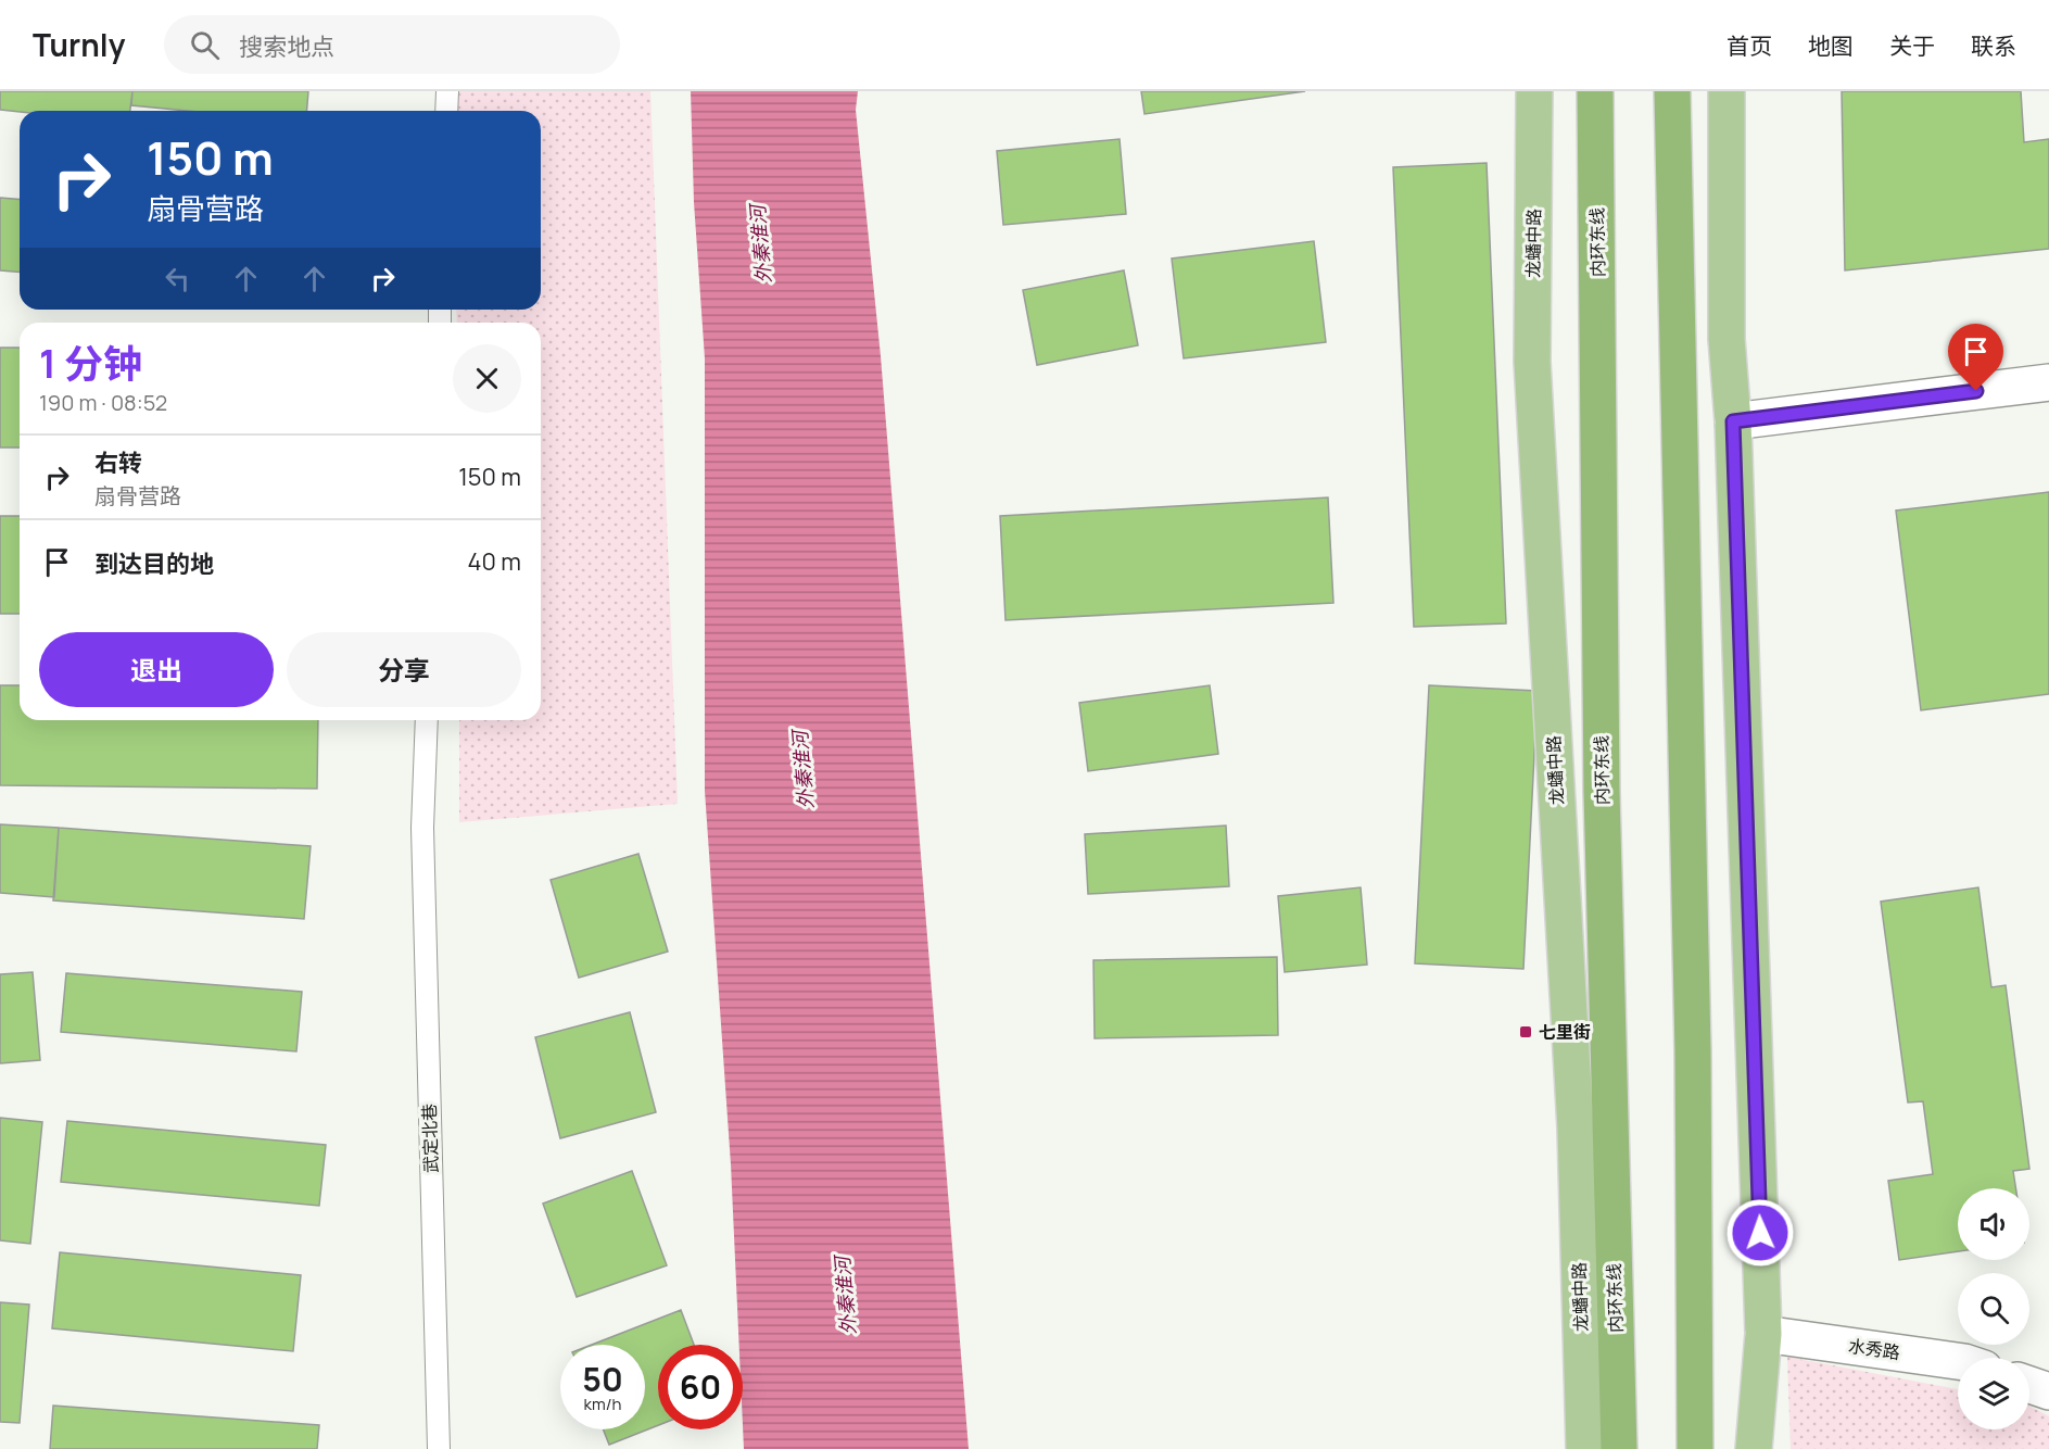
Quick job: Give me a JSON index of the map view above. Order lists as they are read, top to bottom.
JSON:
{
  "streets": {
    "highway": ["内环东线"],
    "main road": ["龙蟠中路"],
    "street": ["水秀路"],
    "lane": ["武定北巷"]
  },
  "water": ["外秦淮河"],
  "places": {
    "transit": ["七里街"]
  },
  "page": {
    "header": "Turnly",
    "search": "搜索地点",
    "nav": [
      "首页",
      "地图",
      "关于",
      "联系"
    ],
    "turn": ["150 m", "扇骨营路"],
    "heading": ["1 分钟", "190 m · 08:52"],
    "list": [
      {
        "name": "右转",
        "note": "扇骨营路",
        "value": "150 m"
      },
      {
        "name": "到达目的地",
        "value": "40 m"
      }
    ],
    "buttons": ["退出", "分享"],
    "speed": "50 km/h",
    "limit": "60"
  }
}
